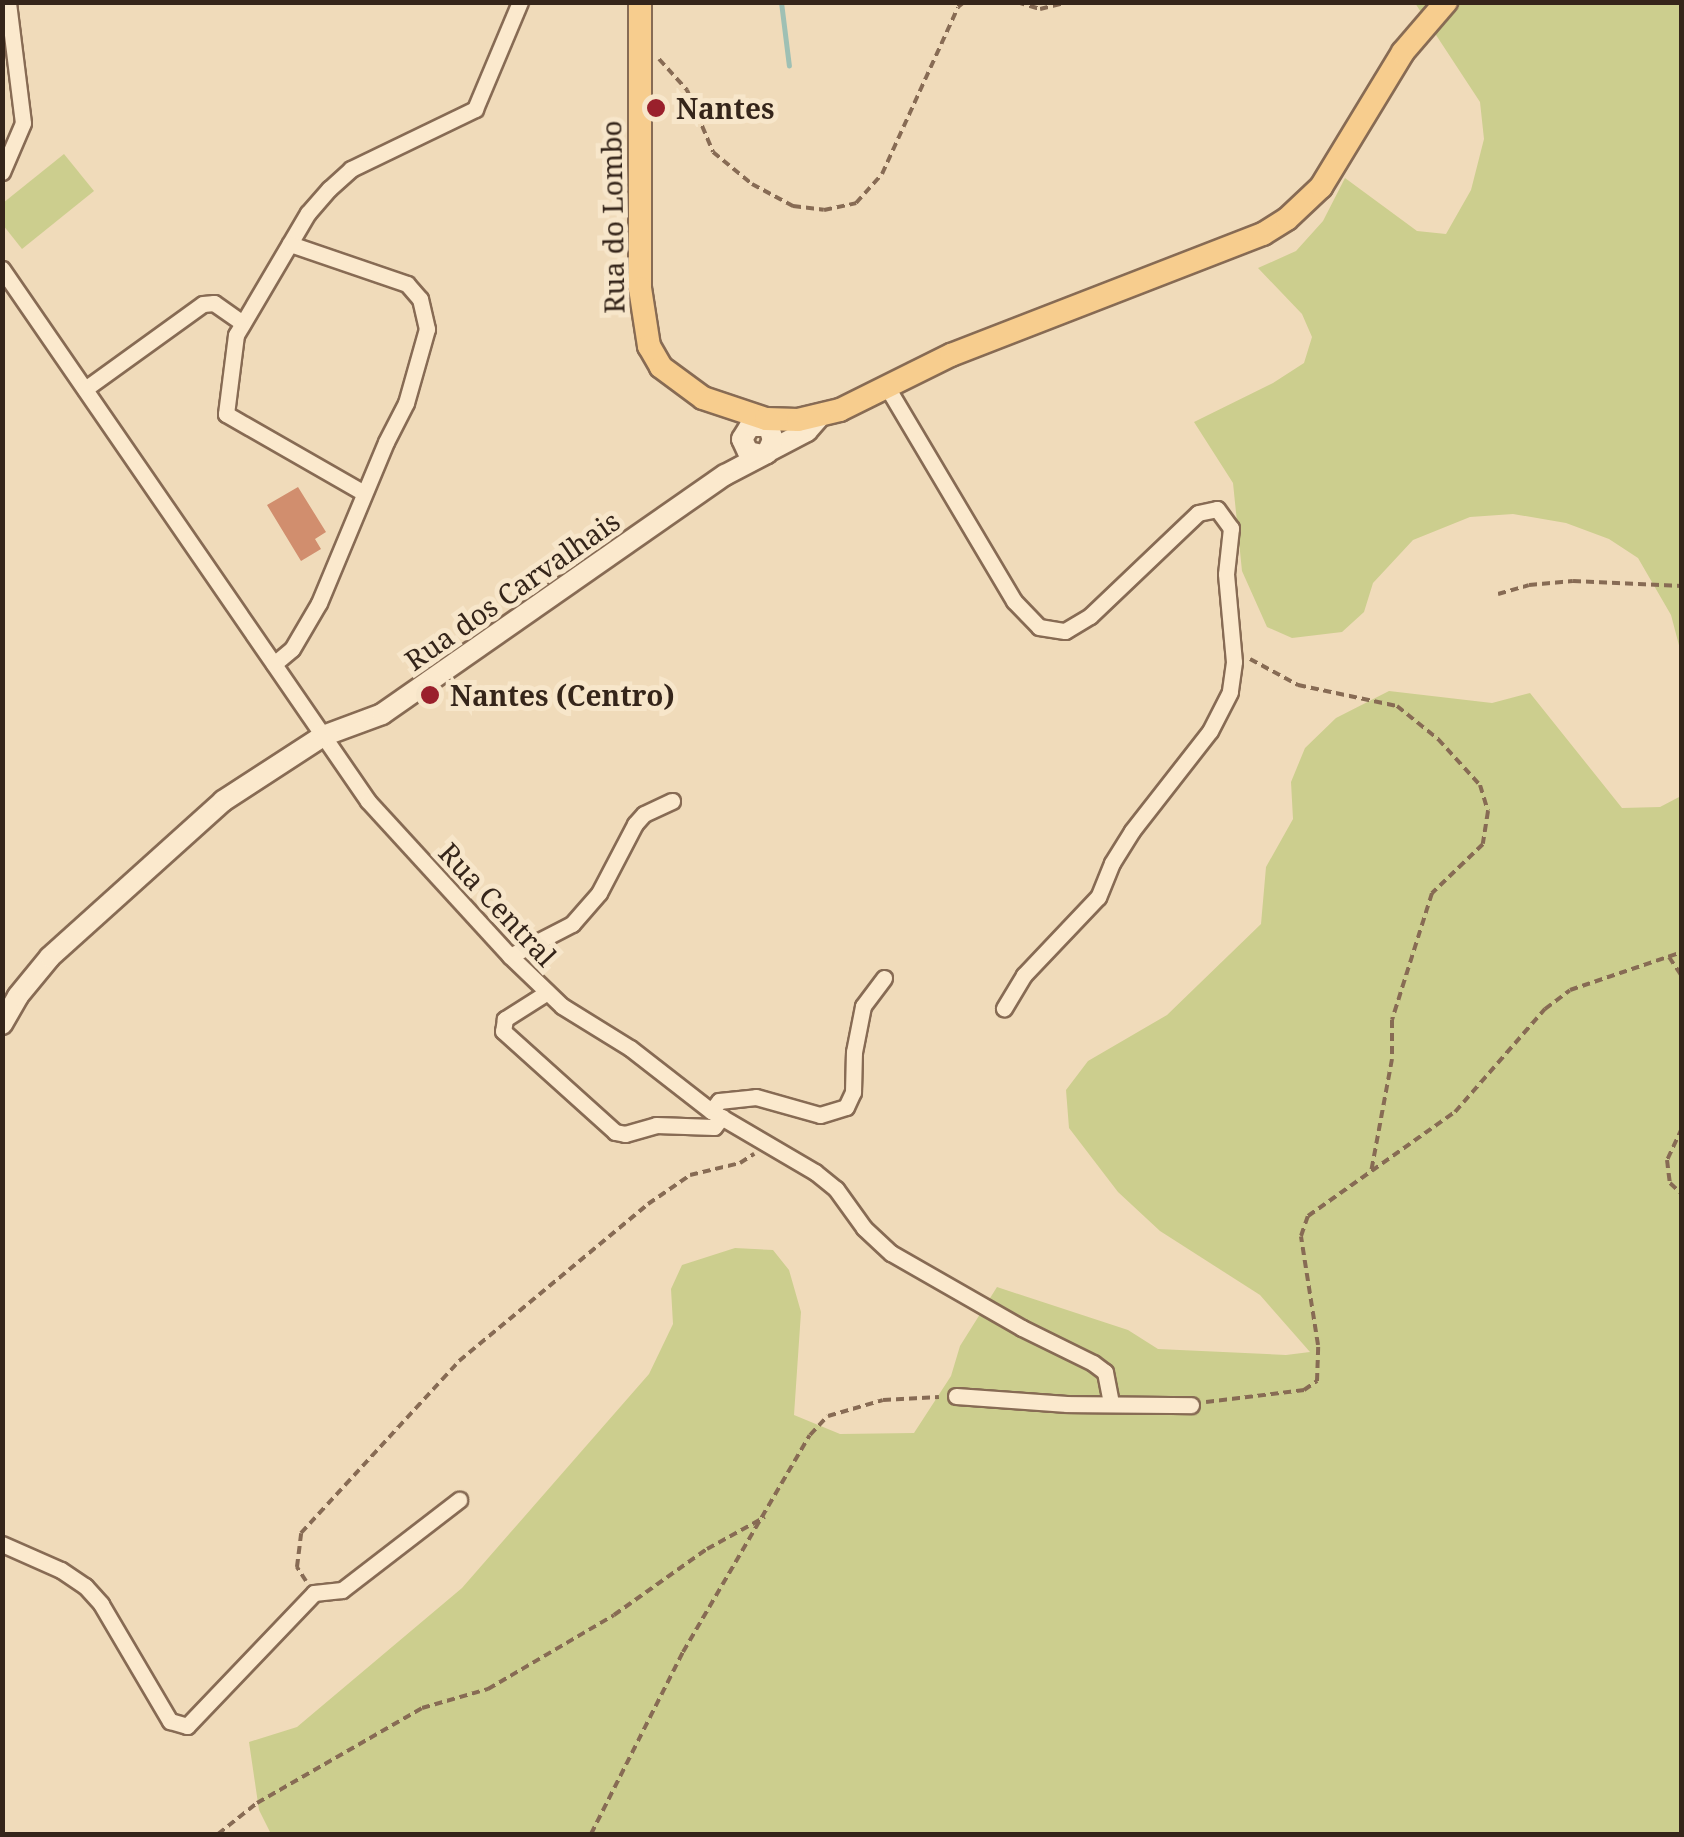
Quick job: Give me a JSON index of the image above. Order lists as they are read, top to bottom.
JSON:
{
  "streets": {
    "main road": ["Rua do Lombo", "Rua dos Carvalhais"],
    "street": ["Rua Central"]
  },
  "crossings": [
    ["Rua do Lombo", "Rua dos Carvalhais"],
    ["Rua dos Carvalhais", "Rua Central"]
  ],
  "places": ["Nantes", "Nantes (Centro)"]
}
